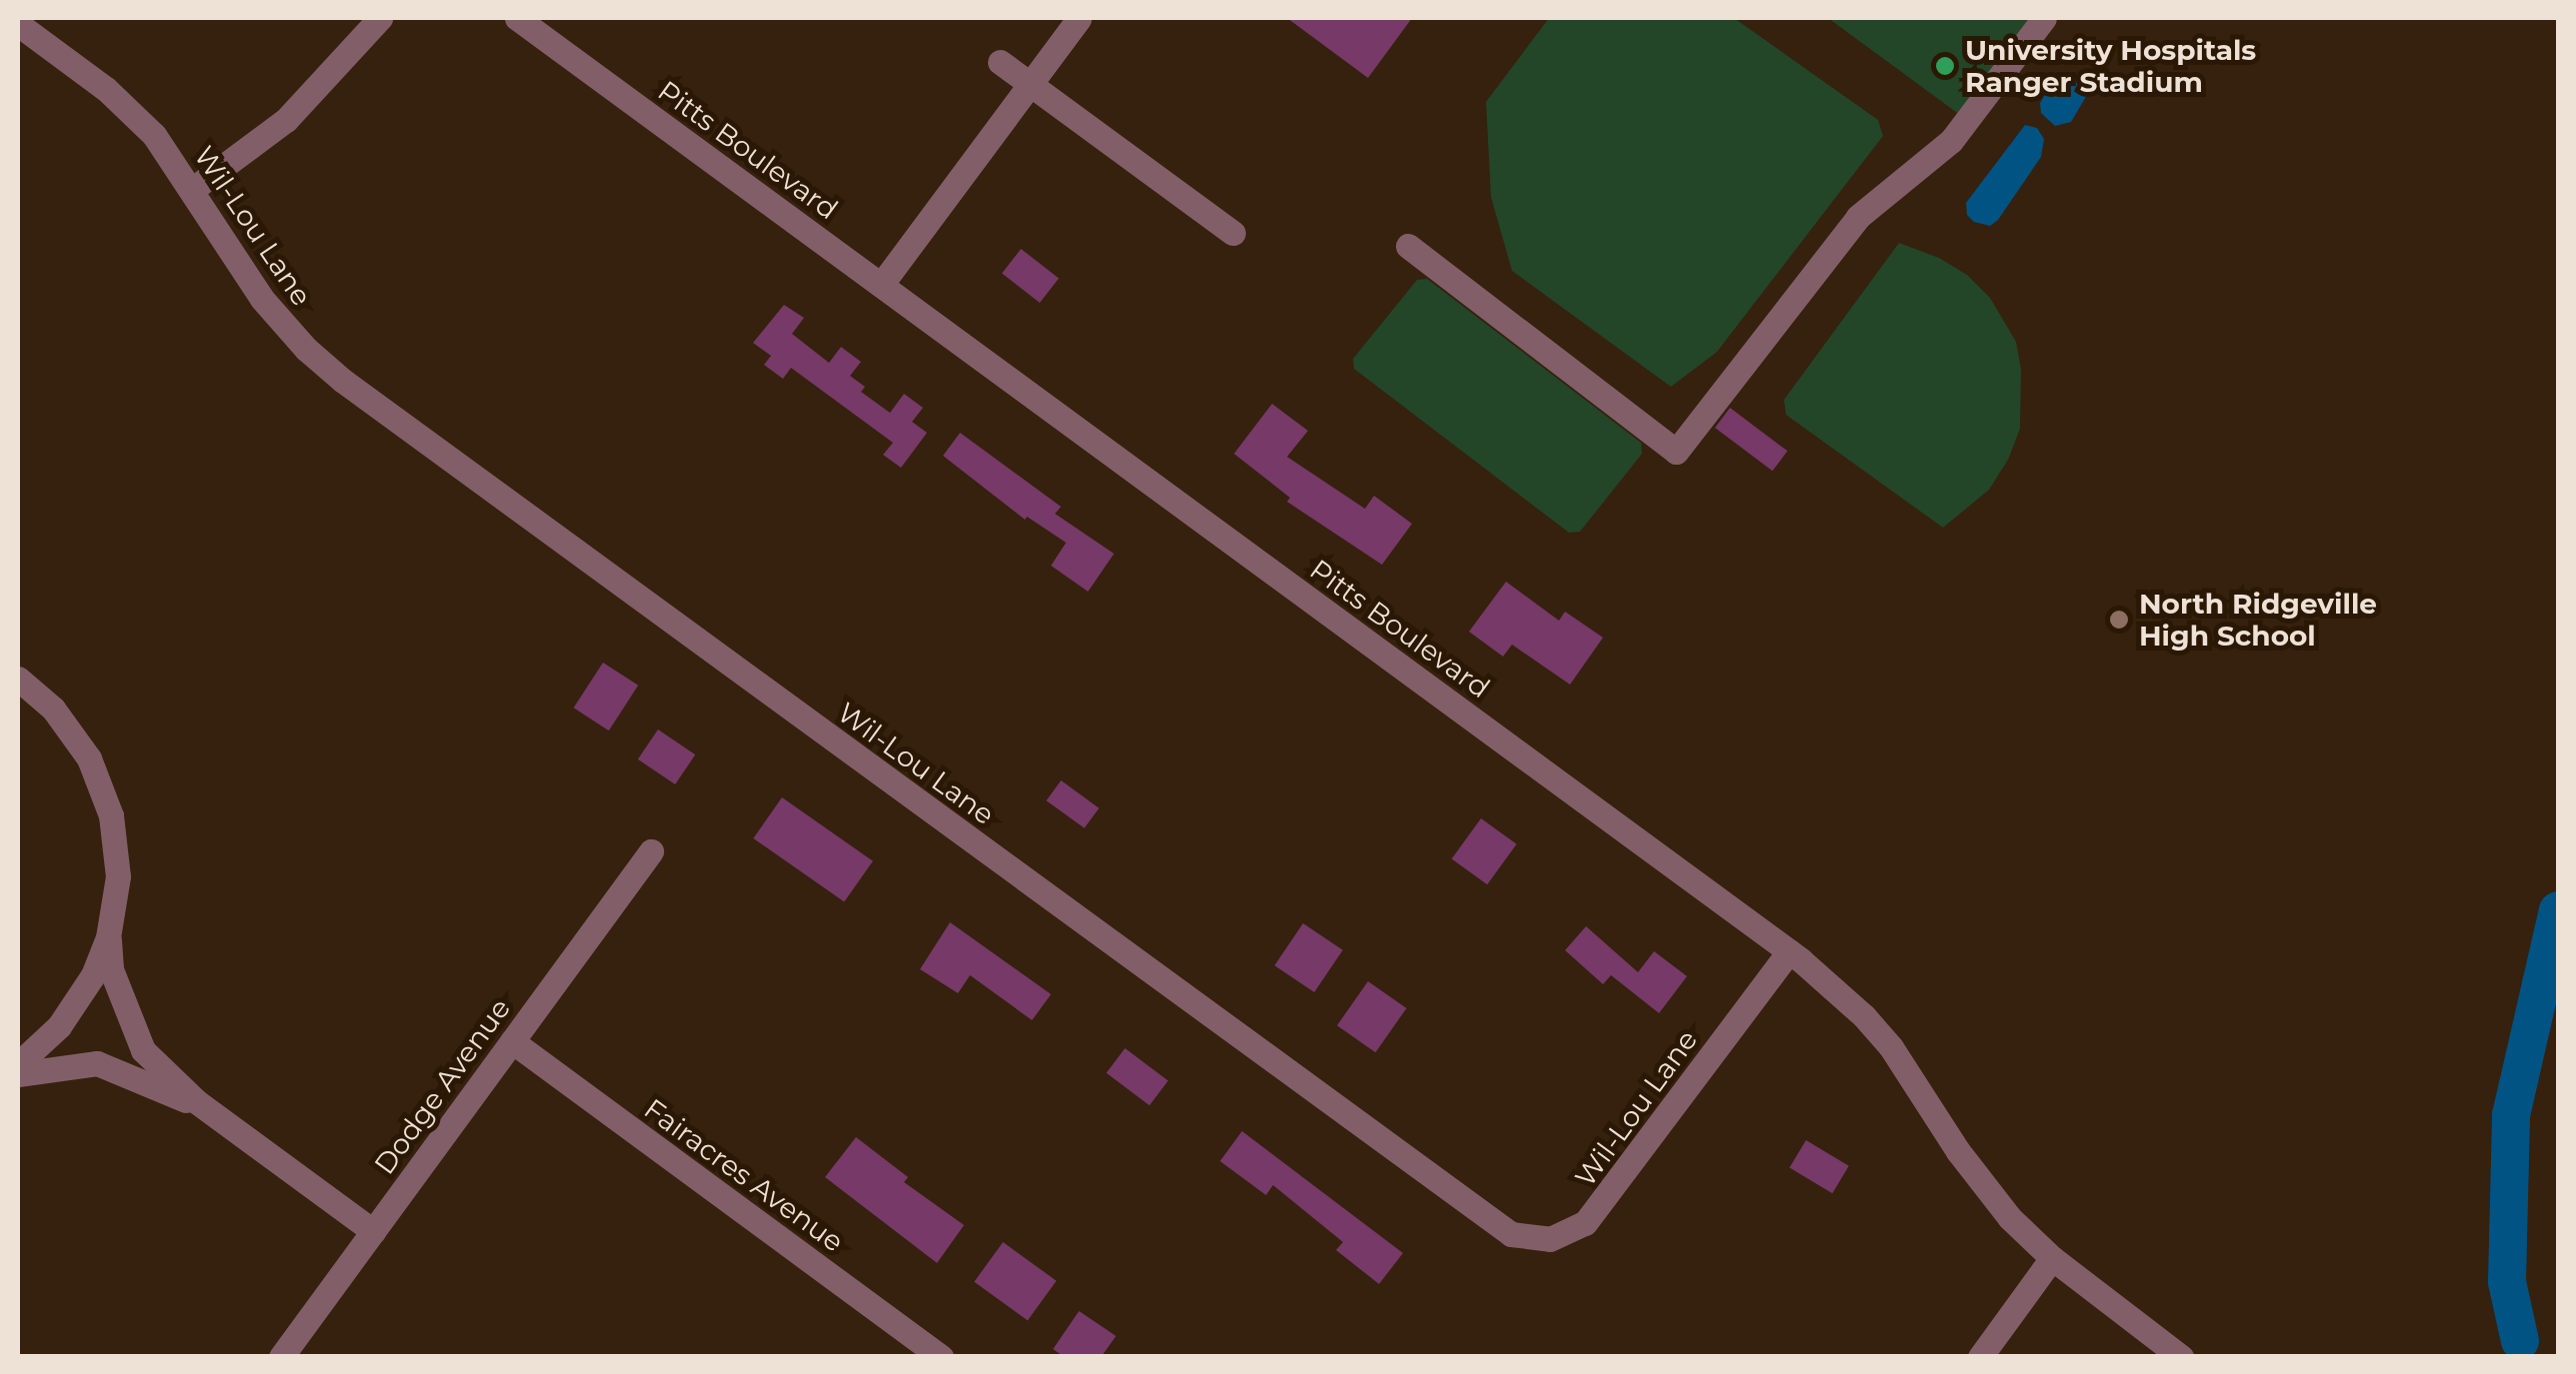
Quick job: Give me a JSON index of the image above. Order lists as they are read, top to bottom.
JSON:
{
  "streets": {
    "street": [
      "Pitts Boulevard",
      "Wil-Lou Lane",
      "Dodge Avenue",
      "Fairacres Avenue"
    ]
  },
  "crossings": [
    ["Pitts Boulevard", "Wil-Lou Lane"],
    ["Dodge Avenue", "Fairacres Avenue"]
  ],
  "places": ["University Hospitals Ranger Stadium", "North Ridgeville High School"]
}
